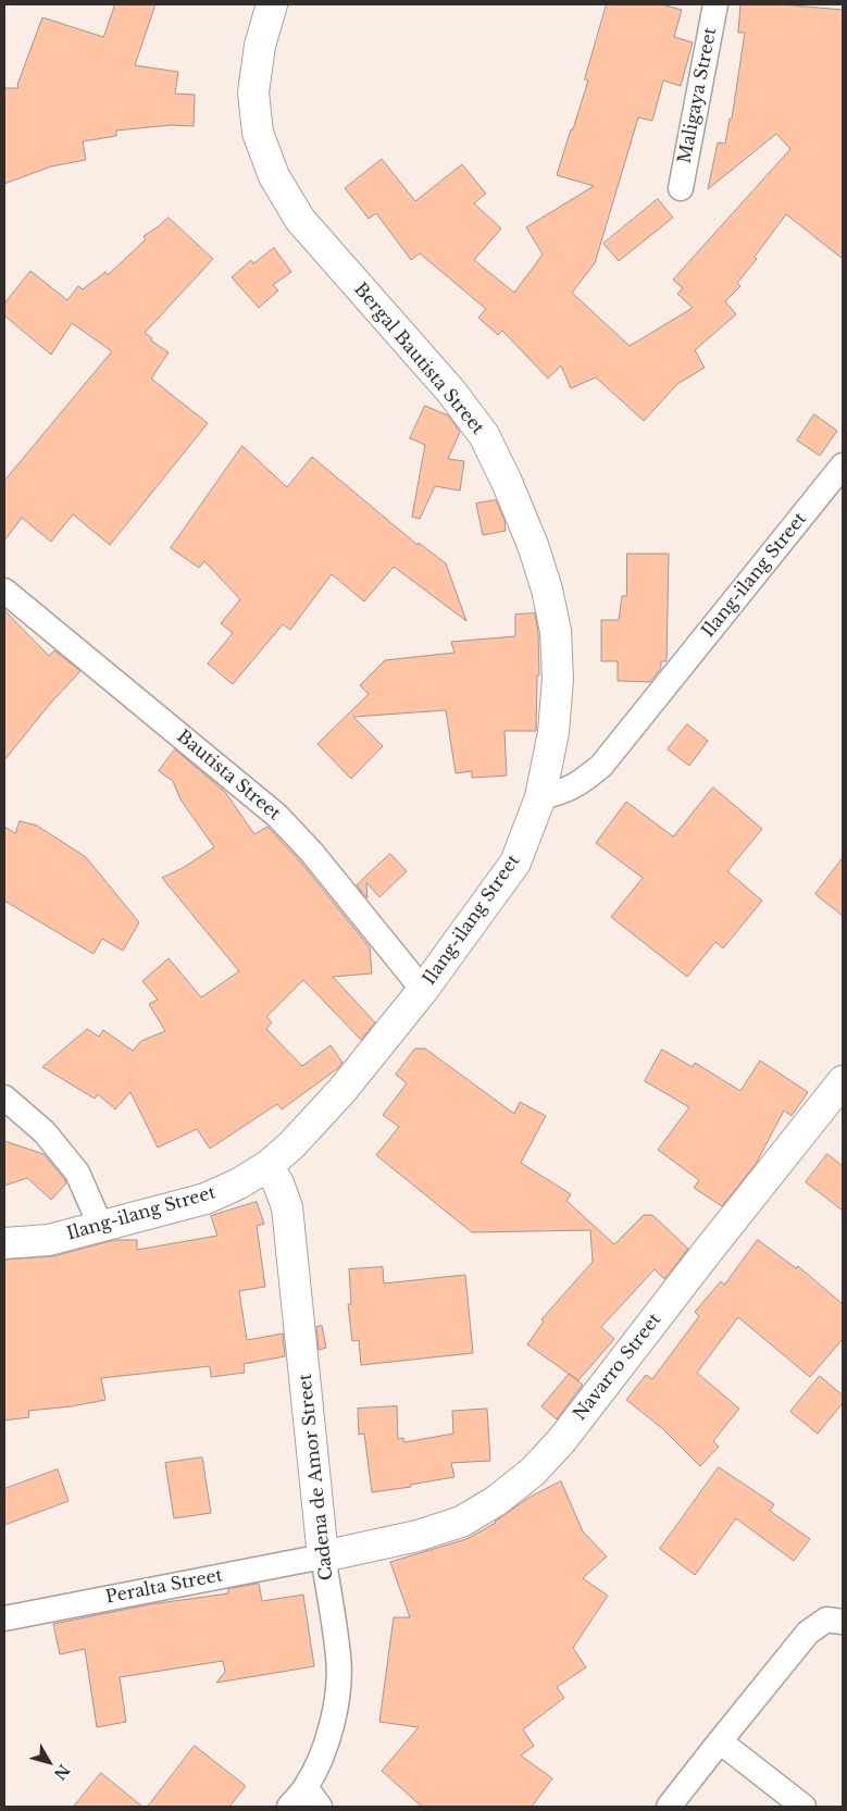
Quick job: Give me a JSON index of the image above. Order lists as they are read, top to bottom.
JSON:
{
  "streets": {
    "street": [
      "Maligaya Street",
      "Bergal Bautista Street",
      "Ilang-ilang Street",
      "Bautista Street",
      "Navarro Street",
      "Cadena de Amor Street",
      "Peralta Street"
    ]
  },
  "crossings": [
    ["Bergal Bautista Street", "Ilang-ilang Street"],
    ["Ilang-ilang Street", "Bautista Street"],
    ["Ilang-ilang Street", "Cadena de Amor Street"],
    ["Navarro Street", "Cadena de Amor Street"],
    ["Navarro Street", "Peralta Street"],
    ["Cadena de Amor Street", "Peralta Street"]
  ],
  "north": "bottom right"
}
